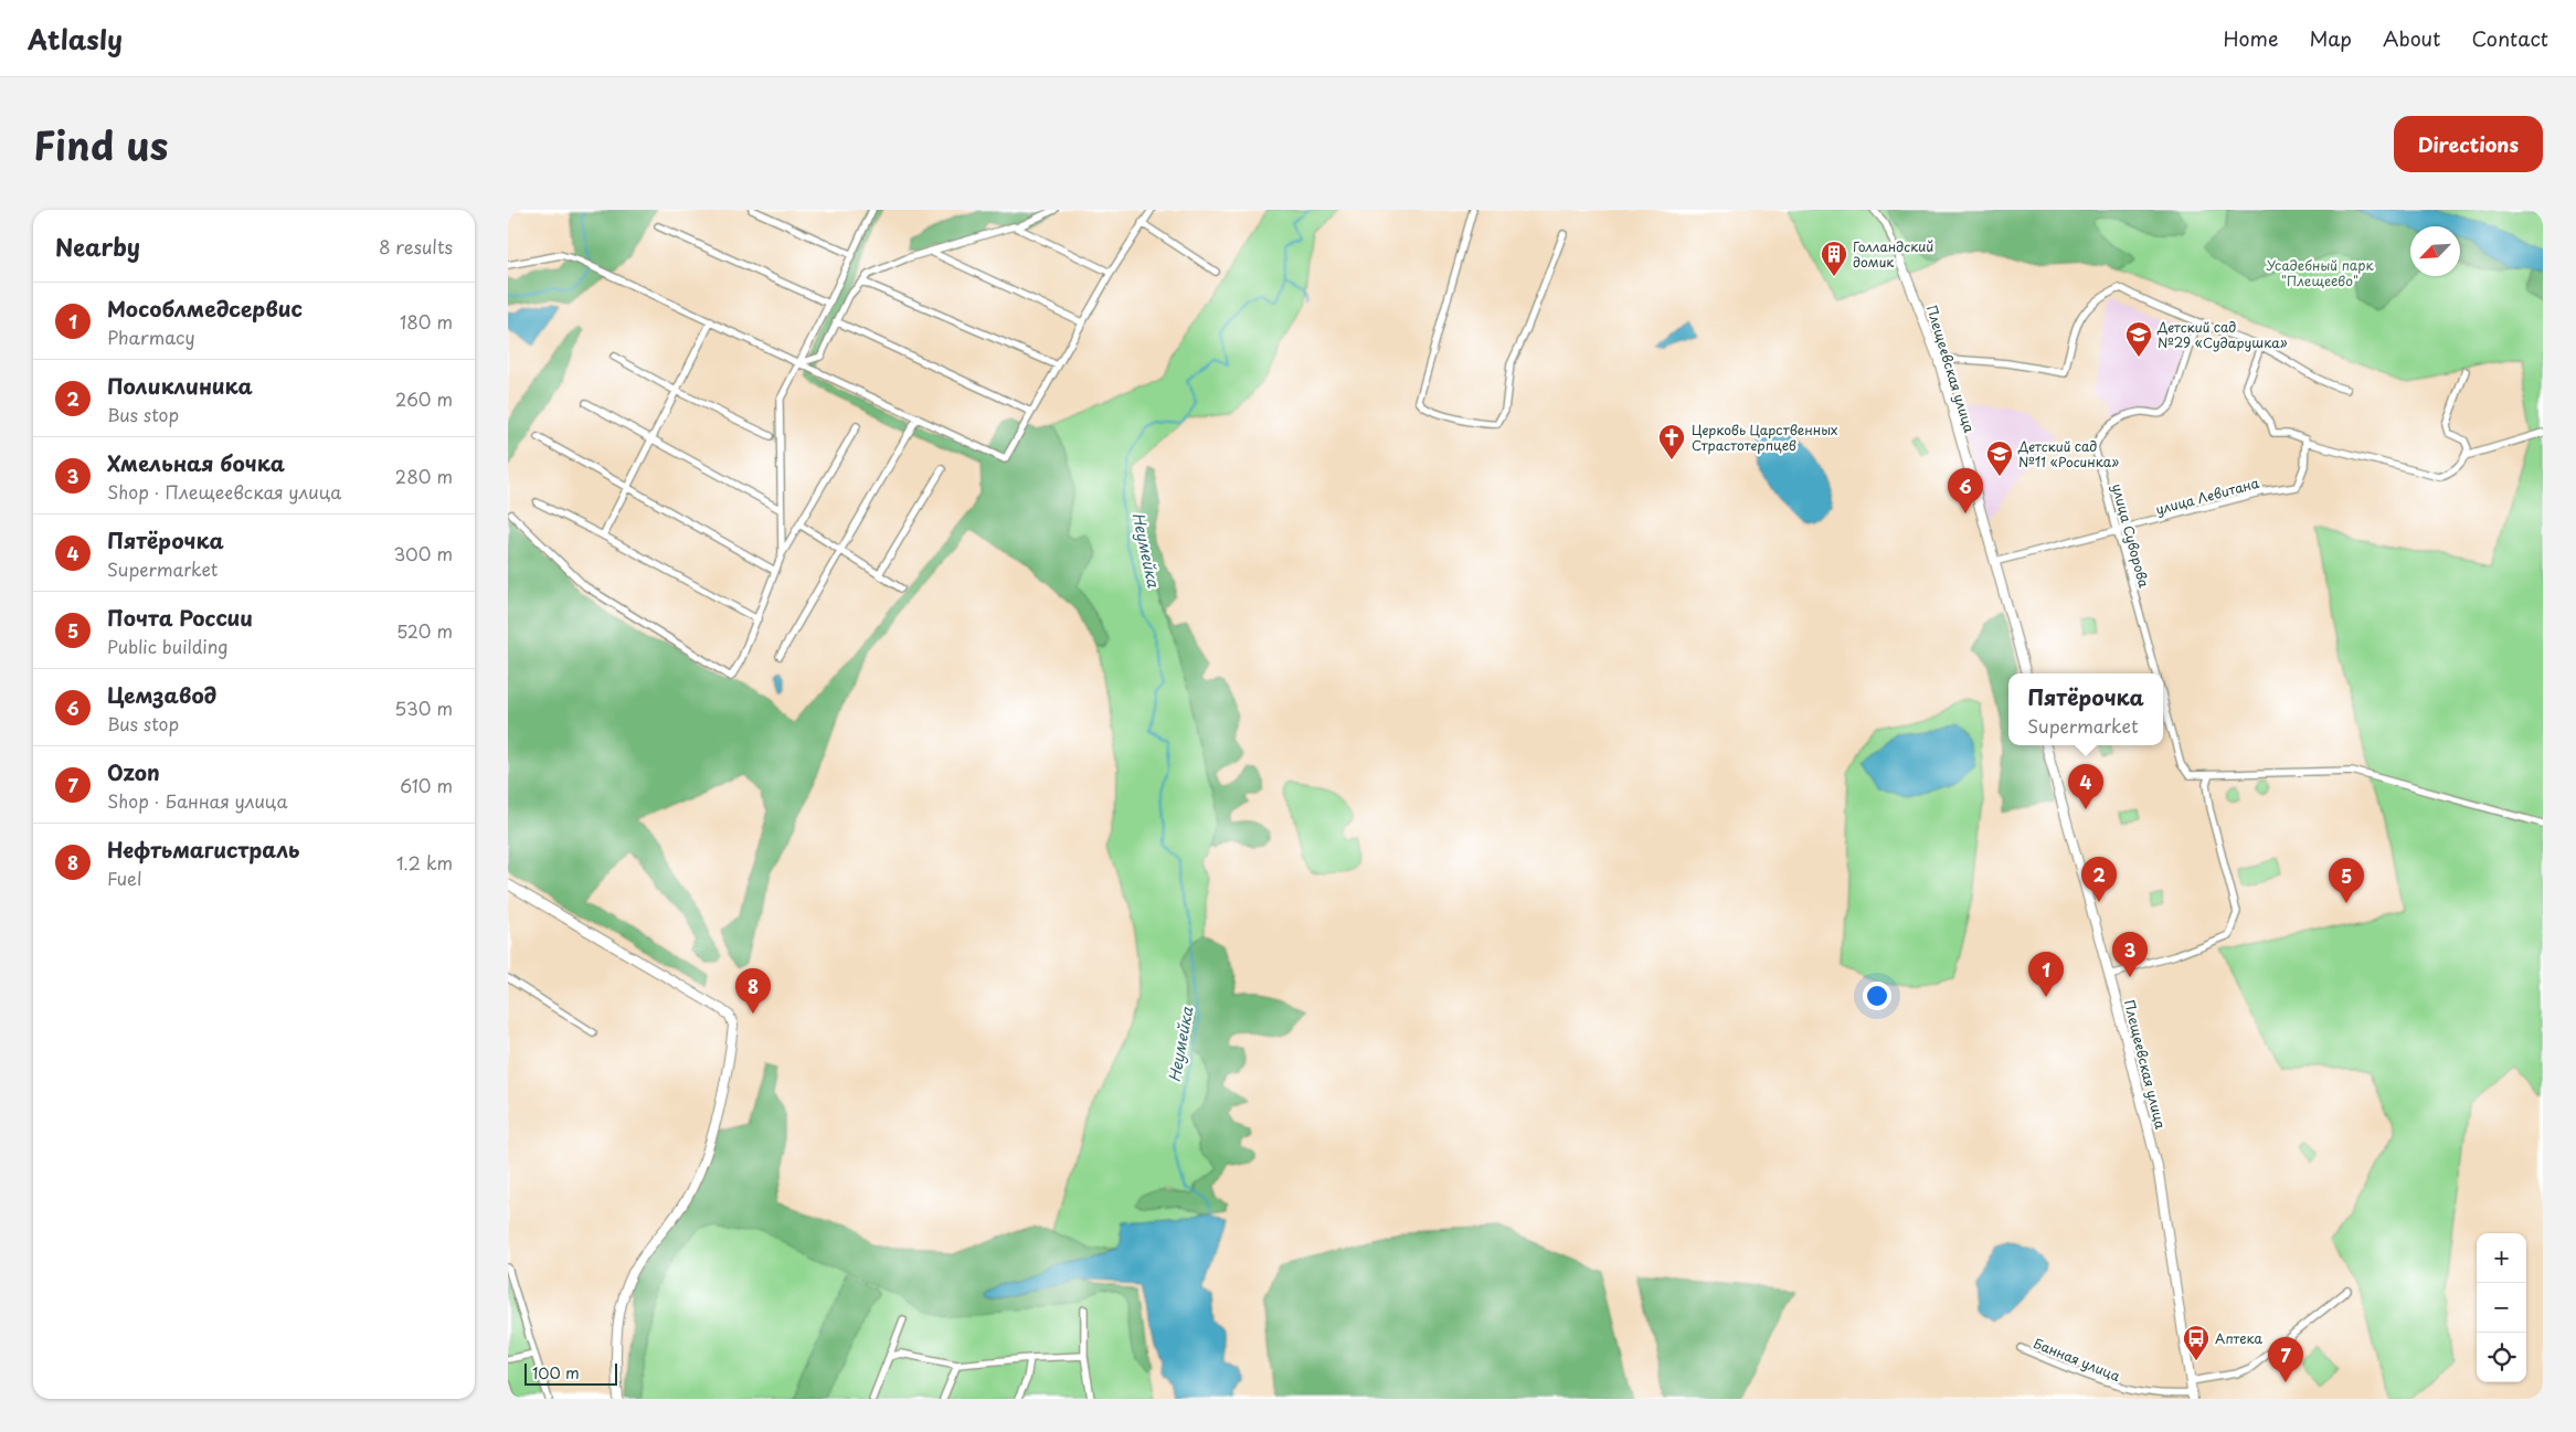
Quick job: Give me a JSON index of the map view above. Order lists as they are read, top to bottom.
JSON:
{
  "streets": {
    "street": [
      "Плещеевская улица",
      "улица Левитана",
      "улица Суворова",
      "Банная улица"
    ]
  },
  "crossings": [
    ["Плещеевская улица", "улица Левитана"],
    ["Плещеевская улица", "Банная улица"],
    ["улица Левитана", "улица Суворова"]
  ],
  "water": ["Неумейка"],
  "parks": ["Усадебный парк \"Плещеево\""],
  "places": {
    "building": ["Голландский домик"],
    "school or university": ["Детский сад №29 «Сударушка»", "Детский сад №11 «Росинка»"],
    "church": ["Церковь Царственных Страстотерпцев"],
    "bus stop": ["Аптека"]
  },
  "scale_bar": "100 m",
  "north": "bottom left",
  "page": {
    "header": "Atlasly",
    "nav": [
      "Home",
      "Map",
      "About",
      "Contact"
    ],
    "title": "Find us",
    "buttons": "Directions",
    "heading": ["Nearby", "8 results"],
    "list": [
      {
        "mark": "1",
        "name": "Мособлмедсервис",
        "note": "Pharmacy",
        "value": "180 m"
      },
      {
        "mark": "2",
        "name": "Поликлиника",
        "note": "Bus stop",
        "value": "260 m"
      },
      {
        "mark": "3",
        "name": "Хмельная бочка",
        "note": "Shop · Плещеевская улица",
        "value": "280 m"
      },
      {
        "mark": "4",
        "name": "Пятёрочка",
        "note": "Supermarket",
        "value": "300 m"
      },
      {
        "mark": "5",
        "name": "Почта России",
        "note": "Public building",
        "value": "520 m"
      },
      {
        "mark": "6",
        "name": "Цемзавод",
        "note": "Bus stop",
        "value": "530 m"
      },
      {
        "mark": "7",
        "name": "Ozon",
        "note": "Shop · Банная улица",
        "value": "610 m"
      },
      {
        "mark": "8",
        "name": "Нефтьмагистраль",
        "note": "Fuel",
        "value": "1.2 km"
      }
    ],
    "pins": [
      "6",
      "4",
      "2",
      "5",
      "3",
      "1",
      "8",
      "7"
    ],
    "popup": ["Пятёрочка", "Supermarket"],
    "map_buttons": ["+", "−"],
    "scale": "100 m"
  }
}
